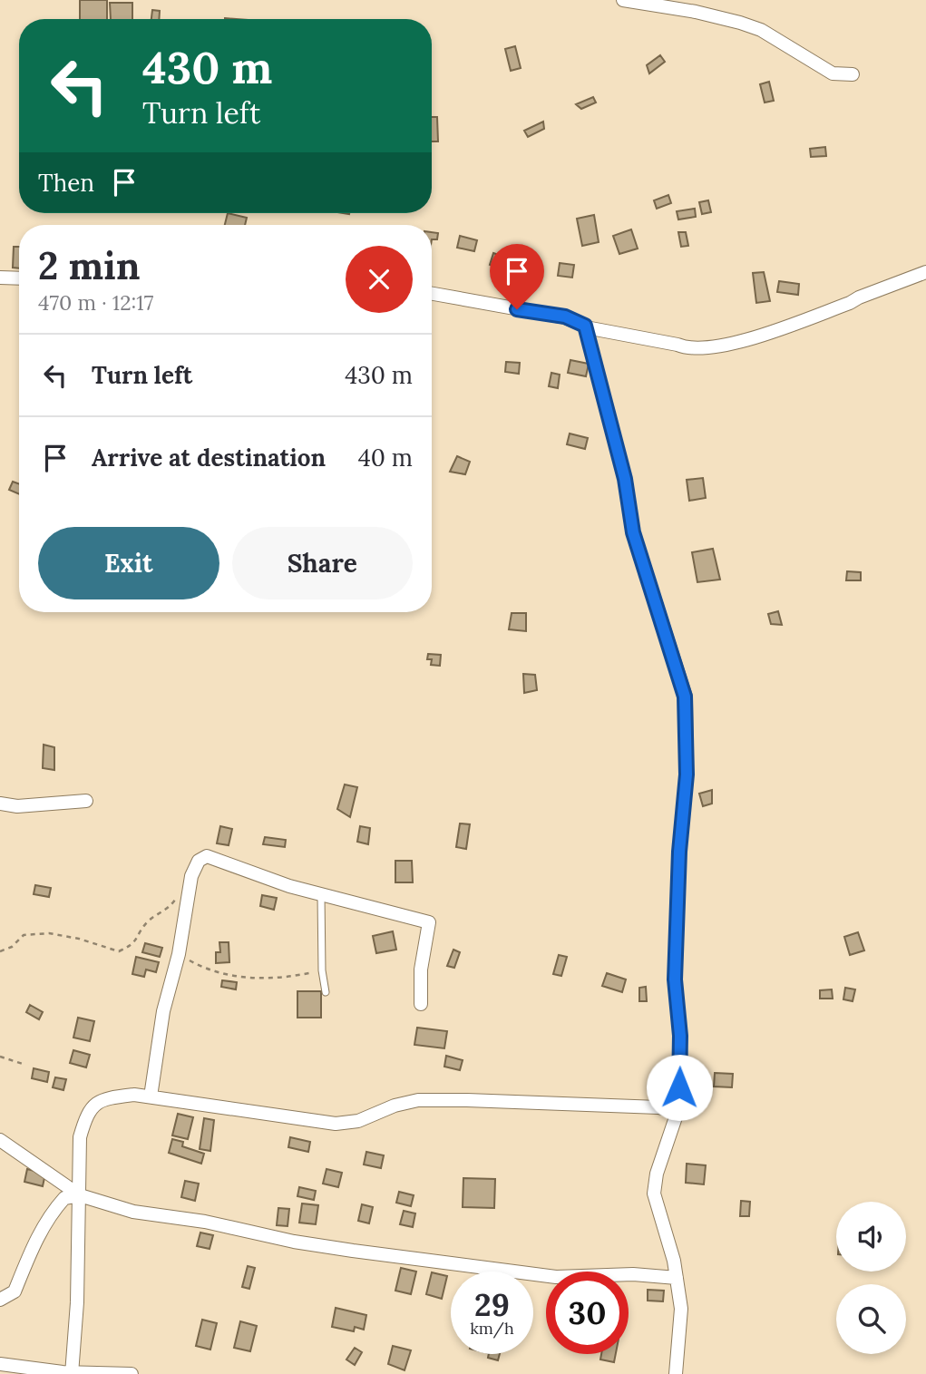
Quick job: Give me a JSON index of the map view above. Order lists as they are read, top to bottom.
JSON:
{
  "page": {
    "turn": ["430 m", "Turn left"],
    "then": "Then",
    "heading": ["2 min", "470 m · 12:17"],
    "list": [
      {
        "name": "Turn left",
        "value": "430 m"
      },
      {
        "name": "Arrive at destination",
        "value": "40 m"
      }
    ],
    "buttons": ["Exit", "Share"],
    "speed": "29 km/h",
    "limit": "30"
  }
}
